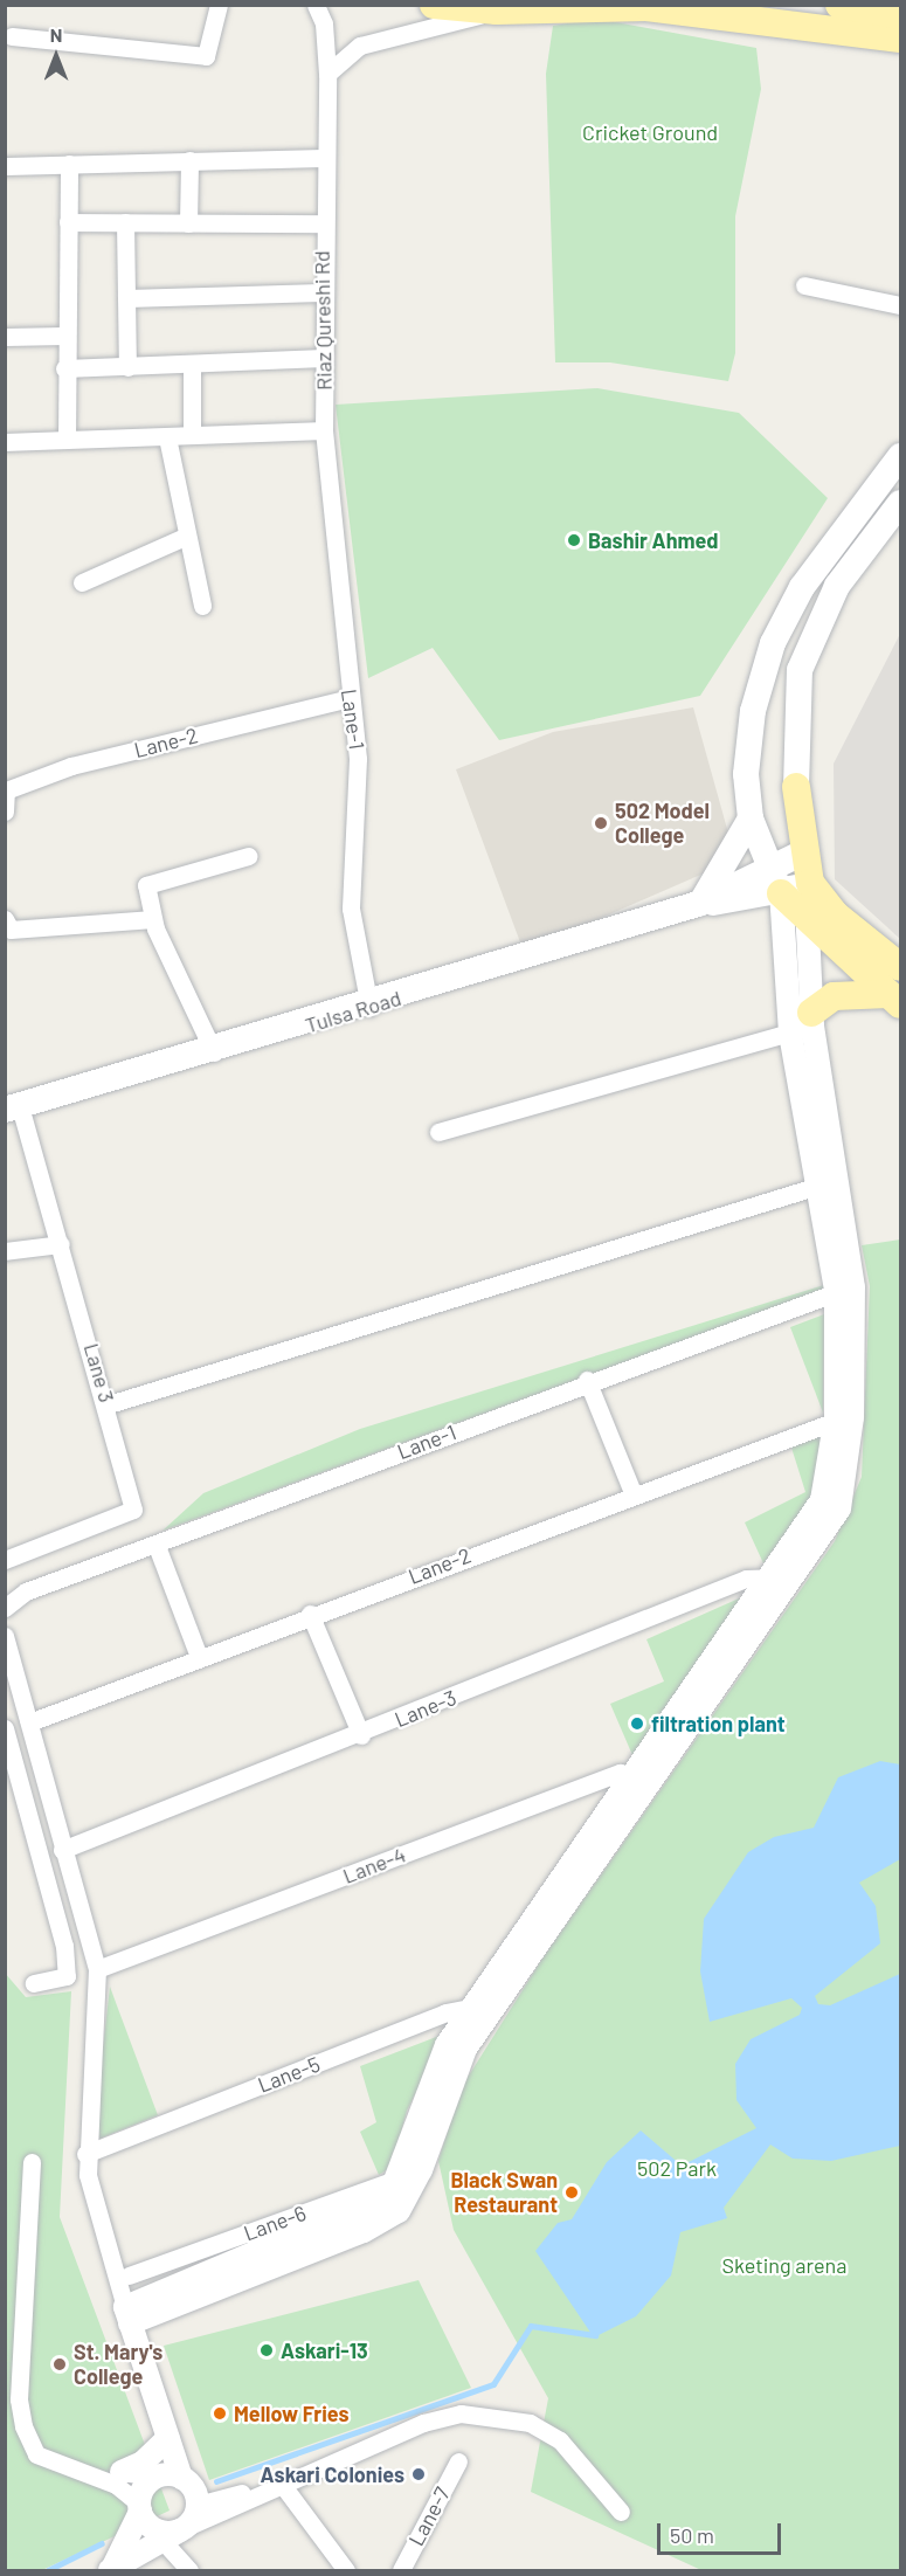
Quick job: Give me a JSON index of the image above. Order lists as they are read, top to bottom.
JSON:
{
  "streets": {
    "main road": ["Tulsa Road"],
    "street": [
      "Riaz Qureshi Rd",
      "Lane-1",
      "Lane-2",
      "Lane 3",
      "Lane-3",
      "Lane-4",
      "Lane-5",
      "Lane-6",
      "Lane-7"
    ]
  },
  "crossings": [
    ["Riaz Qureshi Rd", "Lane-1"],
    ["Lane-1", "Lane-2"],
    ["Lane-1", "Tulsa Road"],
    ["Tulsa Road", "Lane 3"]
  ],
  "parks": ["Cricket Ground", "502 Park", "Sketing arena"],
  "places": [
    "Bashir Ahmed",
    "502 Model College",
    "filtration plant",
    "Black Swan Restaurant",
    "Askari-13",
    "St. Mary's College",
    "Mellow Fries",
    "Askari Colonies"
  ],
  "scale_bar": "50 m",
  "north": "top"
}
